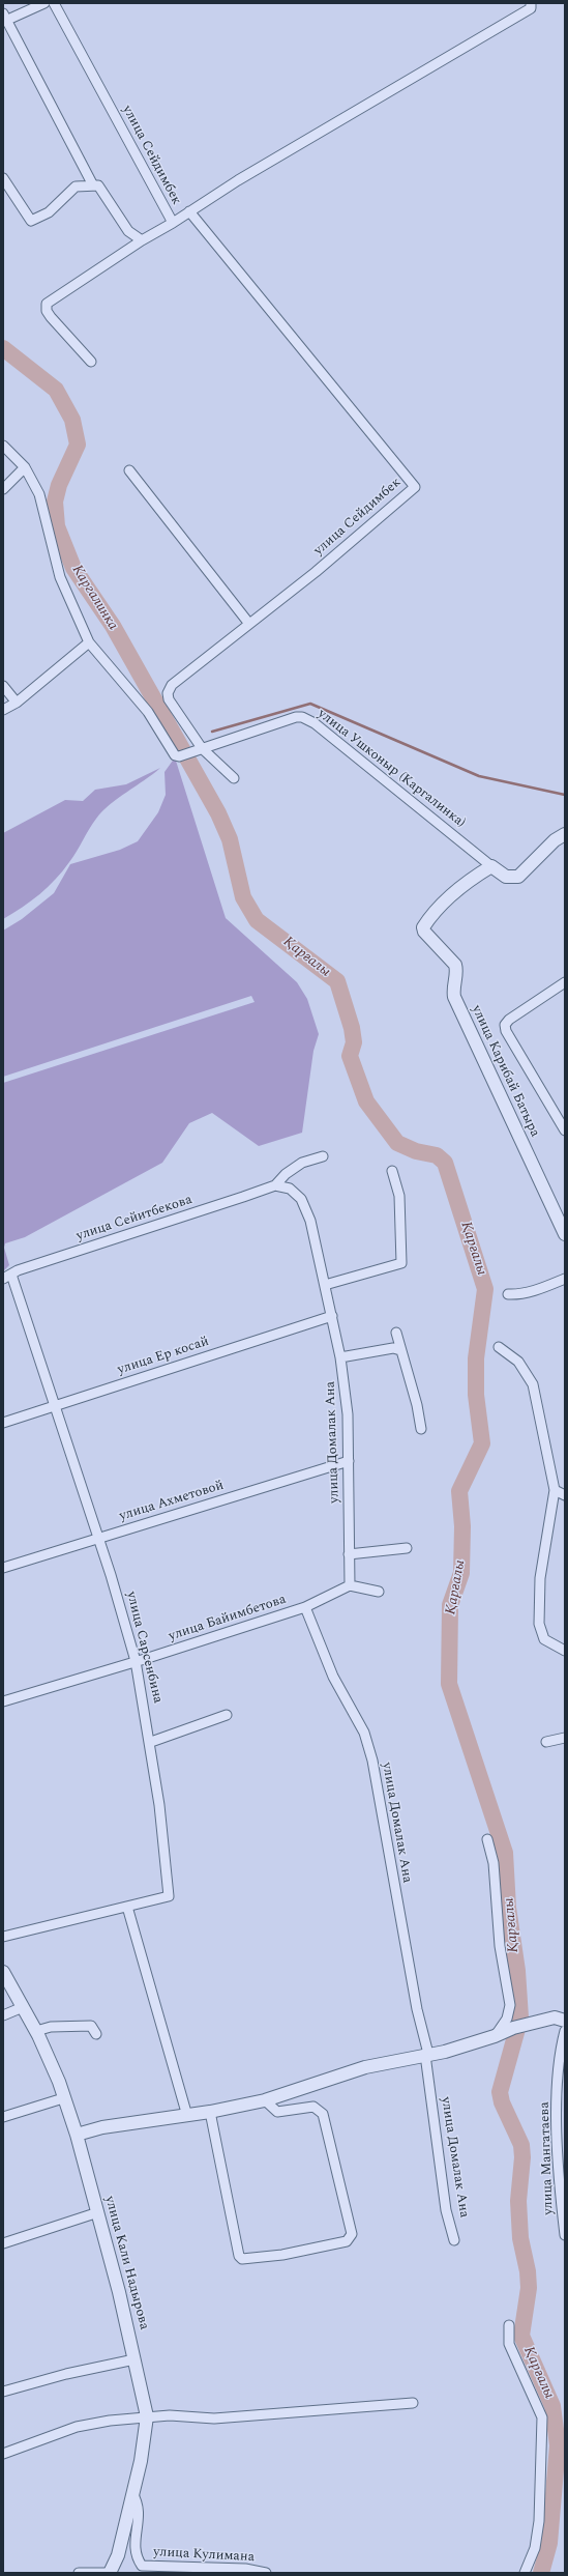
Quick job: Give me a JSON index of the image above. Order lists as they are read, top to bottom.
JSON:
{
  "streets": {
    "street": [
      "улица Сейдимбек",
      "улица Ушконыр (Каргалинка)",
      "улица Карибай Батыра",
      "улица Сейитбекова",
      "улица Ер косай",
      "улица Домалак Ана",
      "улица Ахметовой",
      "улица Байимбетова",
      "улица Сарсенбина",
      "улица Мангатаева",
      "улица Кали Надырова",
      "улица Кулимана"
    ]
  },
  "crossings": [
    ["улица Сейдимбек", "улица Ушконыр (Каргалинка)"],
    ["улица Ушконыр (Каргалинка)", "улица Карибай Батыра"],
    ["улица Сейитбекова", "улица Домалак Ана"],
    ["улица Сейитбекова", "улица Сарсенбина"],
    ["улица Ер косай", "улица Домалак Ана"],
    ["улица Ер косай", "улица Сарсенбина"],
    ["улица Домалак Ана", "улица Ахметовой"],
    ["улица Домалак Ана", "улица Байимбетова"],
    ["улица Ахметовой", "улица Сарсенбина"],
    ["улица Байимбетова", "улица Сарсенбина"],
    ["улица Кали Надырова", "улица Кулимана"]
  ],
  "water": ["Каргалинка", "Қарғалы"]
}
